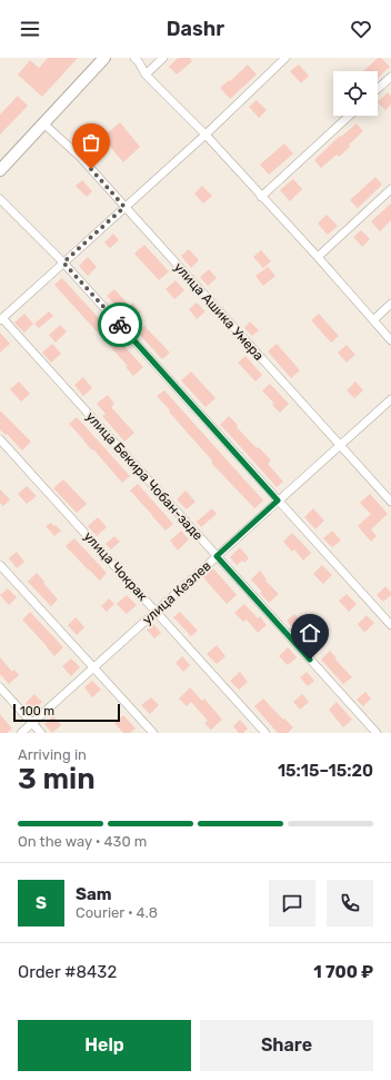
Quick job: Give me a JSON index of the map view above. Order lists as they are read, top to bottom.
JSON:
{
  "streets": {
    "street": [
      "улица Ашика Умера",
      "улица Бекира Чобан-заде",
      "улица Чокрак",
      "улица Кезлев"
    ]
  },
  "crossings": [
    ["улица Ашика Умера", "улица Кезлев"],
    ["улица Бекира Чобан-заде", "улица Кезлев"],
    ["улица Чокрак", "улица Кезлев"]
  ],
  "scale_bar": "100 m",
  "page": {
    "header": "Dashr",
    "scale": "100 m",
    "heading": ["3 min", "Arriving in", "15:15–15:20"],
    "panel": [
      "Sam",
      "Courier · 4.8",
      "Order #8432",
      "1 700 ₽"
    ],
    "bar": "On the way · 430 m",
    "round": "S",
    "buttons": ["Help", "Share"]
  }
}
